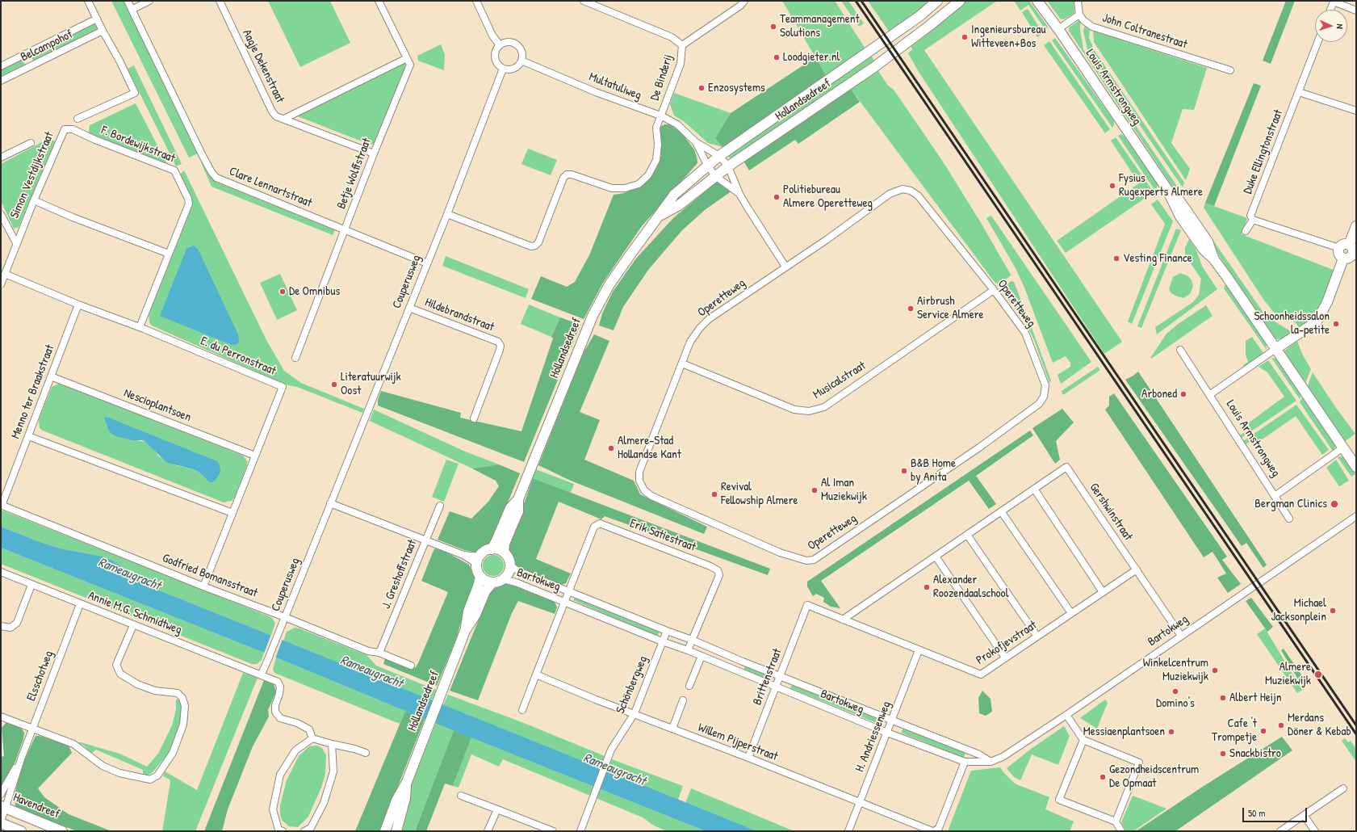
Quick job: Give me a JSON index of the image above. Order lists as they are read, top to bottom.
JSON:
{
  "streets": {
    "main road": ["Louis Armstrongweg", "Hollandsedreef", "Havendreef"],
    "street": [
      "John Coltranestraat",
      "Belcampohof",
      "Aagje Dekenstraat",
      "De Binderij",
      "Multatuliweg",
      "F. Bordewijkstraat",
      "Duke Ellingtonstraat",
      "Betje Wolffstraat",
      "Simon Vestdijkstraat",
      "Clare Lennartstraat",
      "Couperusweg",
      "Operetteweg",
      "Hildebrandstraat",
      "E. du Perronstraat",
      "Musicalstraat",
      "Menno ter Braakstraat",
      "Nescioplantsoen",
      "Gershwinstraat",
      "Erik Satiestraat",
      "J. Greshoffstraat",
      "Godfried Bomansstraat",
      "Bartokweg",
      "Annie M.G. Schmidtweg",
      "Prokofjevstraat",
      "Elsschotweg",
      "Brittenstraat",
      "Schönbergweg",
      "H. Andriessenweg",
      "Willem Pijperstraat"
    ]
  },
  "crossings": [
    ["Aagje Dekenstraat", "Betje Wolffstraat"],
    ["De Binderij", "Multatuliweg"],
    ["De Binderij", "Couperusweg"],
    ["Multatuliweg", "Hollandsedreef"],
    ["Multatuliweg", "Couperusweg"],
    ["Hollandsedreef", "Bartokweg"],
    ["F. Bordewijkstraat", "Simon Vestdijkstraat"],
    ["F. Bordewijkstraat", "E. du Perronstraat"],
    ["Betje Wolffstraat", "Clare Lennartstraat"],
    ["Simon Vestdijkstraat", "E. du Perronstraat"],
    ["Clare Lennartstraat", "Couperusweg"],
    ["Couperusweg", "Hildebrandstraat"],
    ["Couperusweg", "Godfried Bomansstraat"],
    ["Couperusweg", "Annie M.G. Schmidtweg"],
    ["Operetteweg", "Musicalstraat"],
    ["E. du Perronstraat", "Menno ter Braakstraat"],
    ["E. du Perronstraat", "Nescioplantsoen"],
    ["E. du Perronstraat", "Godfried Bomansstraat"],
    ["Menno ter Braakstraat", "Nescioplantsoen"],
    ["Menno ter Braakstraat", "Godfried Bomansstraat"],
    ["Gershwinstraat", "Bartokweg"],
    ["Gershwinstraat", "Prokofjevstraat"],
    ["Erik Satiestraat", "Bartokweg"],
    ["J. Greshoffstraat", "Godfried Bomansstraat"],
    ["Bartokweg", "Brittenstraat"],
    ["Bartokweg", "Schönbergweg"],
    ["Bartokweg", "H. Andriessenweg"],
    ["Bartokweg", "Willem Pijperstraat"],
    ["Annie M.G. Schmidtweg", "Elsschotweg"],
    ["Prokofjevstraat", "Brittenstraat"],
    ["Prokofjevstraat", "H. Andriessenweg"],
    ["Elsschotweg", "Havendreef"],
    ["Brittenstraat", "Willem Pijperstraat"],
    ["Schönbergweg", "Willem Pijperstraat"],
    ["H. Andriessenweg", "Willem Pijperstraat"]
  ],
  "water": ["Rameaugracht"],
  "places": [
    "Teammanagement Solutions",
    "Ingenieursbureau Witteveen+Bos",
    "Loodgieter.nl",
    "Enzosystems",
    "Fysius Rugexperts Almere",
    "Politiebureau Almere Operetteweg",
    "Vesting Finance",
    "De Omnibus",
    "Airbrush Service Almere",
    "Schoonheidssalon la-petite",
    "Literatuurwijk Oost",
    "Arboned",
    "Almere-Stad Hollandse Kant",
    "B&B Home by Anita",
    "Al Iman Muziekwijk",
    "Revival Fellowship Almere",
    "Bergman Clinics",
    "Alexander Roozendaalschool",
    "Michael Jacksonplein",
    "Winkelcentrum Muziekwijk",
    "Almere Muziekwijk",
    "Domino's",
    "Albert Heijn",
    "Merdans Döner & Kebab",
    "Cafe 't Trompetje",
    "Messiaenplantsoen",
    "Snackbistro",
    "Gezondheidscentrum De Opmaat"
  ],
  "scale_bar": "50 m",
  "north": "right"
}
